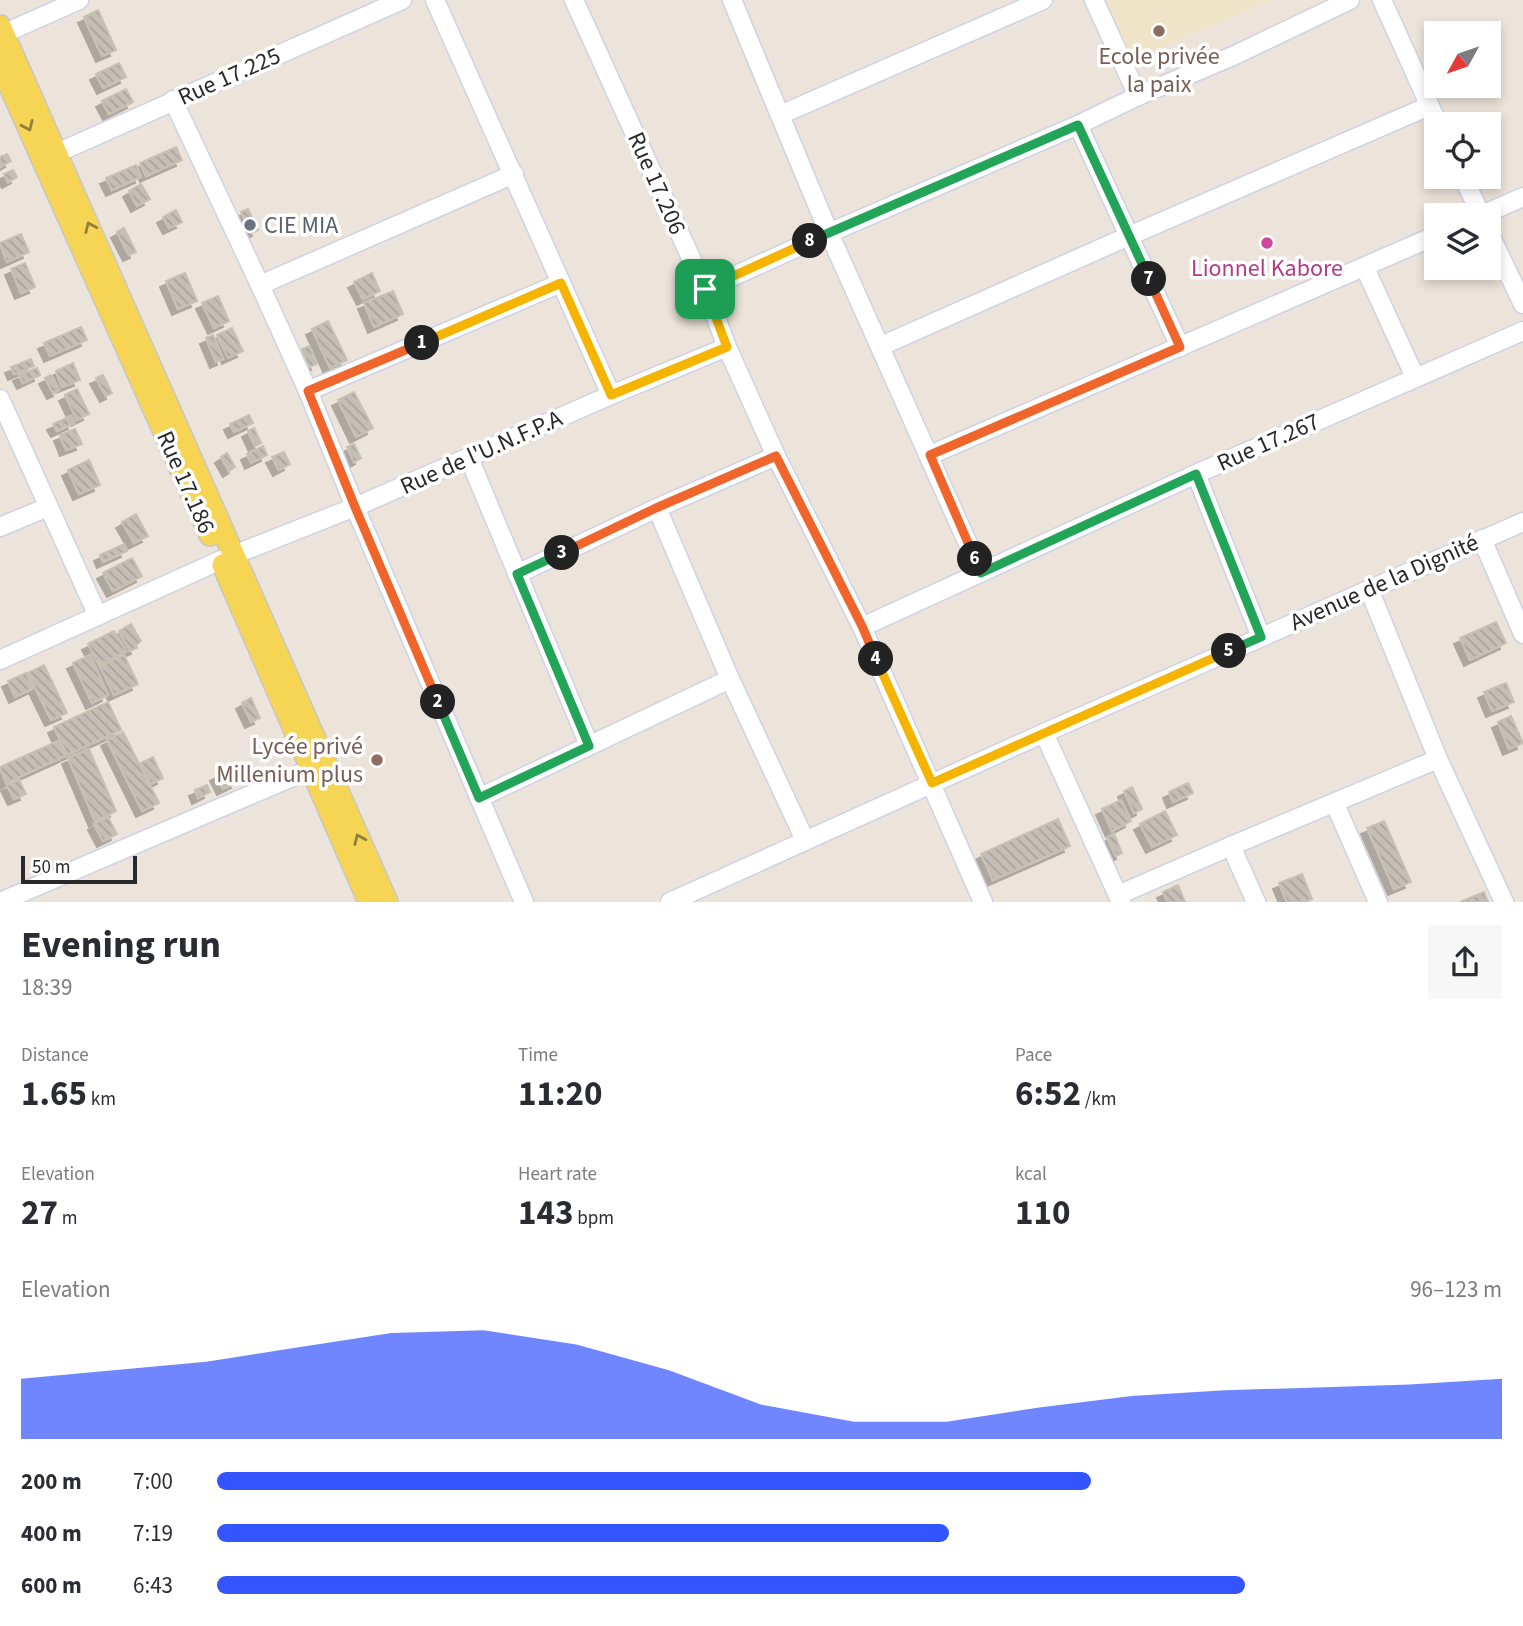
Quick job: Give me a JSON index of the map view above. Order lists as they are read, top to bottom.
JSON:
{
  "streets": {
    "main road": ["Rue 17.186"],
    "street": [
      "Rue 17.225",
      "Rue 17.206",
      "Rue 17.267",
      "Rue de l'U.N.F.P.A",
      "Avenue de la Dignité"
    ]
  },
  "crossings": [
    ["Rue 17.206", "Rue 17.267"],
    ["Rue 17.206", "Rue de l'U.N.F.P.A"],
    ["Rue 17.206", "Avenue de la Dignité"],
    ["Rue de l'U.N.F.P.A", "Rue 17.186"]
  ],
  "places": [
    "Ecole privée la paix",
    "CIE MIA",
    "Lionnel Kabore",
    "Lycée privé Millenium plus"
  ],
  "scale_bar": "50 m",
  "north": "bottom left",
  "page": {
    "pins": [
      "8",
      "7",
      "1",
      "3",
      "6",
      "5",
      "4",
      "2"
    ],
    "scale": "50 m",
    "heading": ["Evening run", "18:39"],
    "stats": [
      ["Distance", "1.65 km"],
      ["Time", "11:20"],
      ["Pace", "6:52 /km"],
      ["Elevation", "27 m"],
      ["Heart rate", "143 bpm"],
      ["kcal", "110"]
    ],
    "chart": ["Elevation", "96–123 m"],
    "list": [
      {
        "name": "200 m",
        "note": "7:00"
      },
      {
        "name": "400 m",
        "note": "7:19"
      },
      {
        "name": "600 m",
        "note": "6:43"
      }
    ]
  }
}
